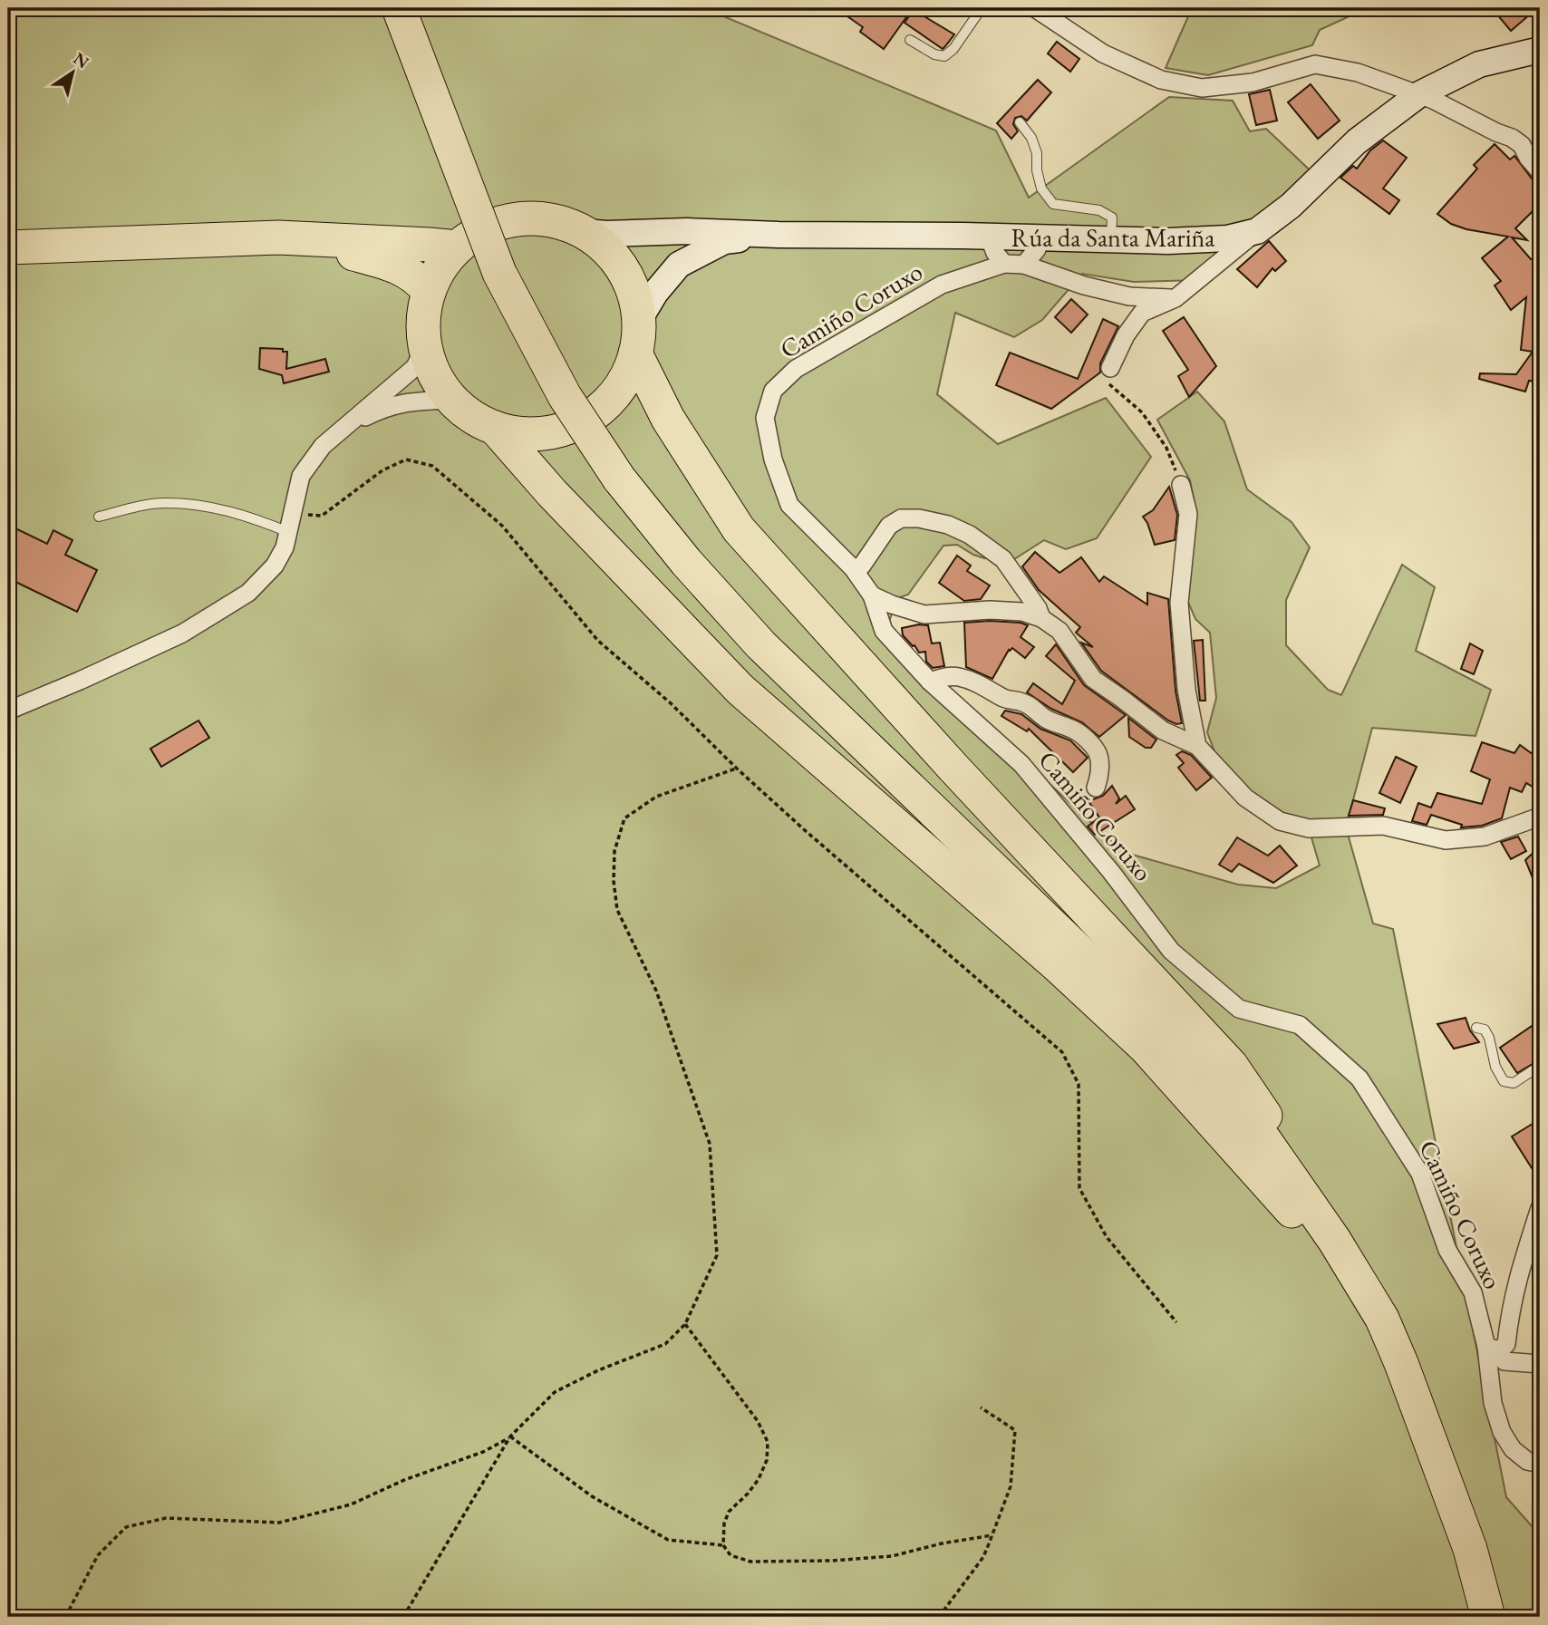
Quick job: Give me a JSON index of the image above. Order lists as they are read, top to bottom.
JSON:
{
  "streets": {
    "street": ["Rúa da Santa Mariña", "Camiño Coruxo"]
  },
  "north": "top right"
}
